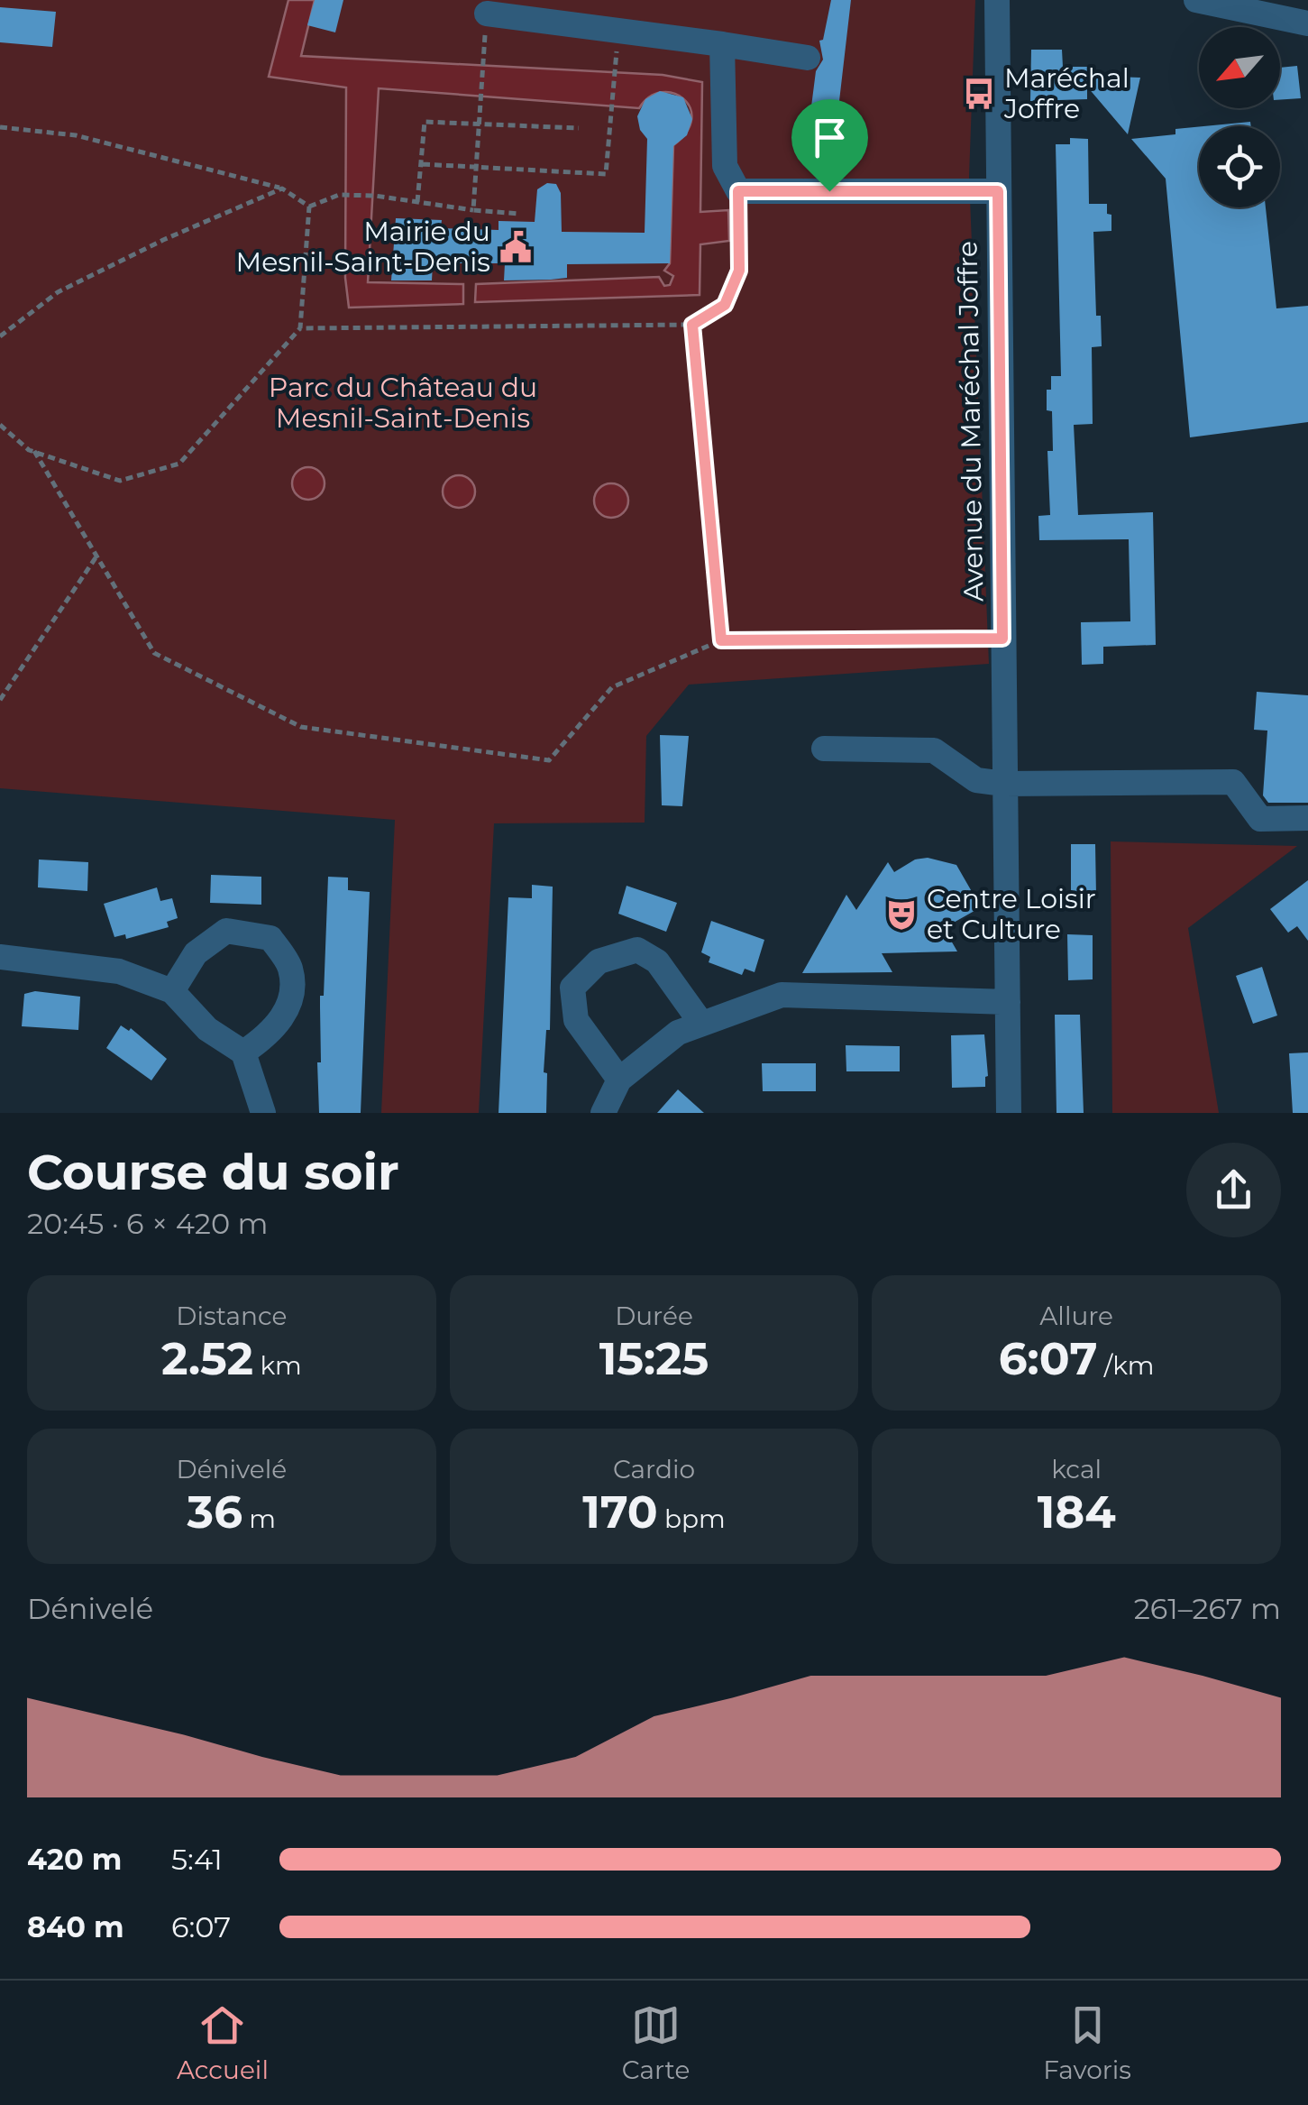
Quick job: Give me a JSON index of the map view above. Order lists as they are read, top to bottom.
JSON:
{
  "streets": {
    "street": ["Avenue du Maréchal Joffre"]
  },
  "parks": ["Parc du Château du Mesnil-Saint-Denis"],
  "places": {
    "bus stop": ["Maréchal Joffre"],
    "public building": ["Mairie du Mesnil-Saint-Denis"],
    "theatre": ["Centre Loisir et Culture"]
  },
  "north": "bottom left",
  "page": {
    "heading": ["Course du soir", "20:45 · 6 × 420 m"],
    "stats": [
      ["Distance", "2.52 km"],
      ["Durée", "15:25"],
      ["Allure", "6:07 /km"],
      ["Dénivelé", "36 m"],
      ["Cardio", "170 bpm"],
      ["kcal", "184"]
    ],
    "chart": ["Dénivelé", "261–267 m"],
    "list": [
      {
        "name": "420 m",
        "note": "5:41"
      },
      {
        "name": "840 m",
        "note": "6:07"
      }
    ],
    "tabs": ["Accueil", "Carte", "Favoris"]
  }
}
